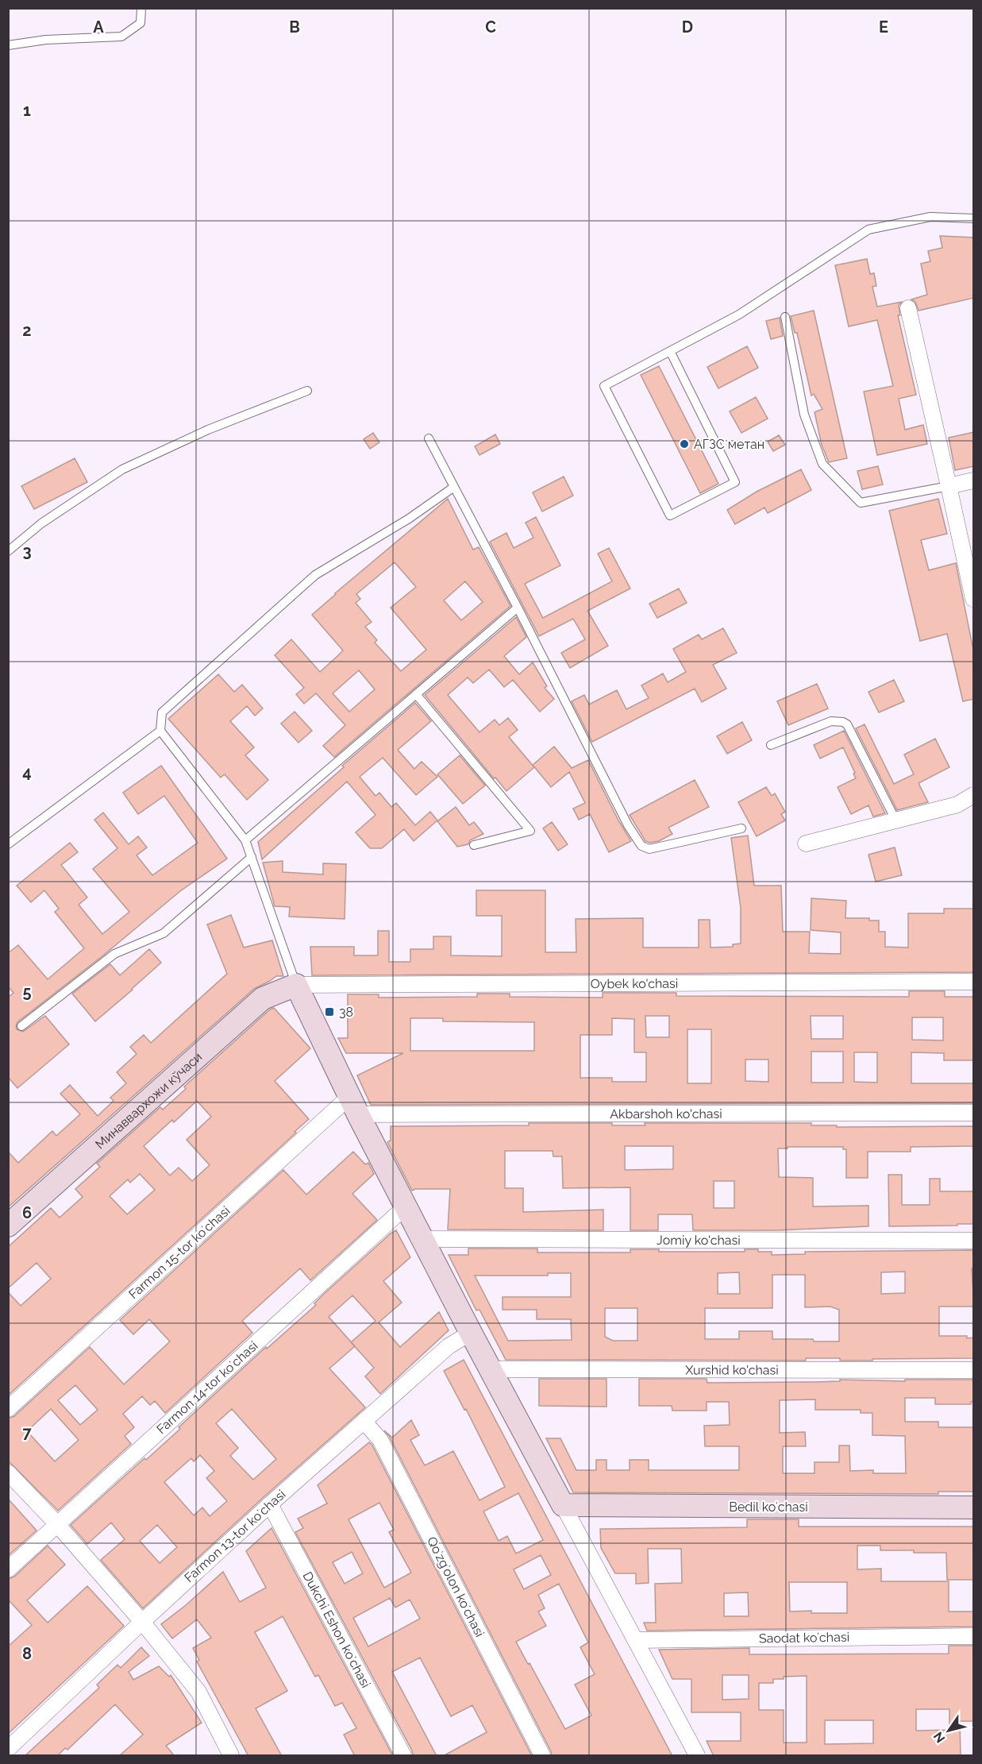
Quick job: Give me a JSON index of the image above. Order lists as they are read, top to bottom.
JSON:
{
  "streets": {
    "street": [
      "Oybek ko'chasi",
      "Минаввархожи кўчаси",
      "Akbarshoh ko'chasi",
      "Jomiy ko'chasi",
      "Farmon 15-tor koʻchasi",
      "Xurshid ko'chasi",
      "Farmon 14-tor koʻchasi",
      "Bedil koʻchasi",
      "Farmon 13-tor koʻchasi",
      "Qoʻzgʻolon koʻchasi",
      "Dukchi Eshon koʻchasi",
      "Saodat koʻchasi"
    ]
  },
  "crossings": [
    ["Oybek ko'chasi", "Минаввархожи кўчаси"],
    ["Akbarshoh ko'chasi", "Farmon 15-tor koʻchasi"],
    ["Farmon 13-tor koʻchasi", "Qoʻzgʻolon koʻchasi"],
    ["Farmon 13-tor koʻchasi", "Dukchi Eshon koʻchasi"]
  ],
  "places": {
    "other": ["АГЗС метан"],
    "transit": ["38"]
  },
  "north": "bottom left",
  "grid": {
    "columns": [
      "A",
      "B",
      "C",
      "D",
      "E"
    ],
    "rows": [
      "1",
      "2",
      "3",
      "4",
      "5",
      "6",
      "7",
      "8"
    ]
  }
}
